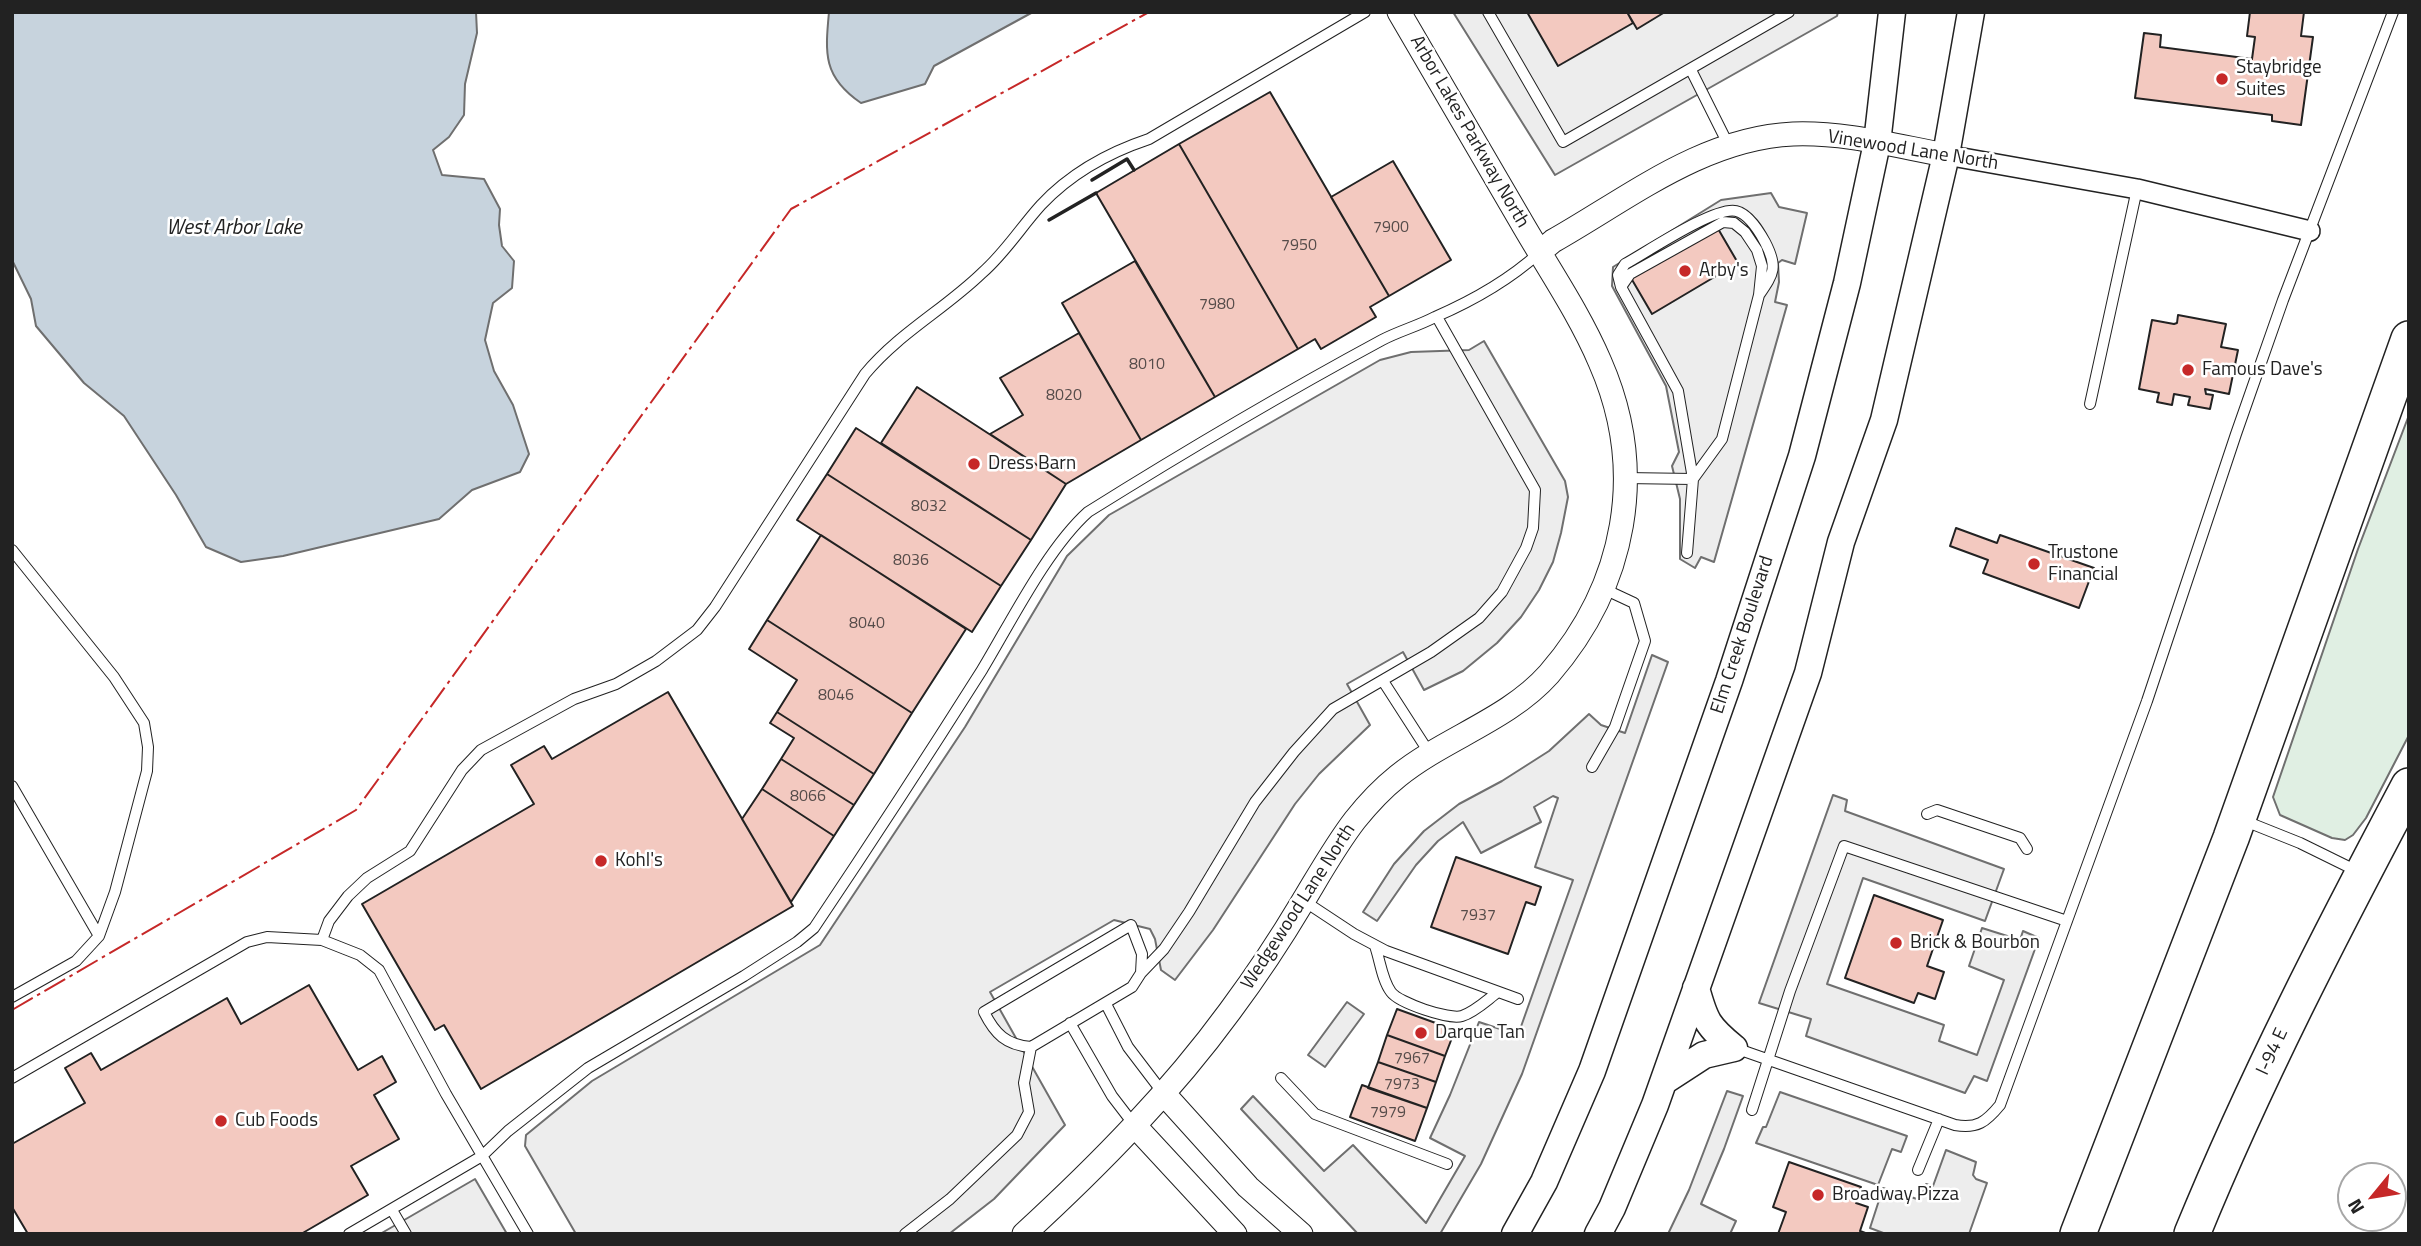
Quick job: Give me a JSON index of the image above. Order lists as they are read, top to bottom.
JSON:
{
  "streets": {
    "highway": ["I-94 E"],
    "main road": ["Elm Creek Boulevard"],
    "street": ["Arbor Lakes Parkway North", "Vinewood Lane North", "Wedgewood Lane North"]
  },
  "crossings": [
    ["Arbor Lakes Parkway North", "Vinewood Lane North"],
    ["Arbor Lakes Parkway North", "Wedgewood Lane North"],
    ["Vinewood Lane North", "Elm Creek Boulevard"],
    ["Vinewood Lane North", "Wedgewood Lane North"]
  ],
  "water": ["West Arbor Lake"],
  "places": [
    "Staybridge Suites",
    "Arby's",
    "Famous Dave's",
    "Dress Barn",
    "Trustone Financial",
    "Kohl's",
    "Brick & Bourbon",
    "Darque Tan",
    "Cub Foods",
    "Broadway Pizza"
  ],
  "house_numbers": [
    "7900",
    "7950",
    "7980",
    "8010",
    "8020",
    "8032",
    "8036",
    "8040",
    "8046",
    "8066",
    "7937",
    "7967",
    "7973",
    "7979"
  ],
  "north": "bottom left"
}
